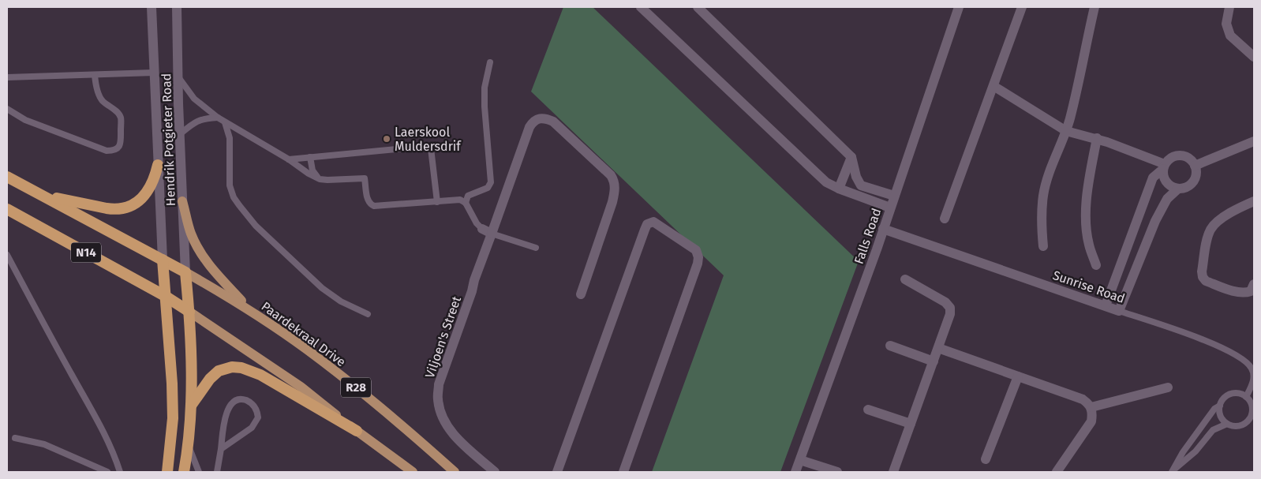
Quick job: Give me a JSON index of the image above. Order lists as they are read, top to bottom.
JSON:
{
  "streets": {
    "highway": ["N14"],
    "main road": ["Paardekraal Drive", "R28"],
    "street": [
      "Hendrik Potgieter Road",
      "Falls Road",
      "Sunrise Road",
      "Viljoen's Street"
    ]
  },
  "crossings": [
    ["Hendrik Potgieter Road", "N14"],
    ["Hendrik Potgieter Road", "Paardekraal Drive"],
    ["Falls Road", "Sunrise Road"],
    ["N14", "Paardekraal Drive"],
    ["N14", "R28"]
  ],
  "places": ["Laerskool Muldersdrif"]
}
